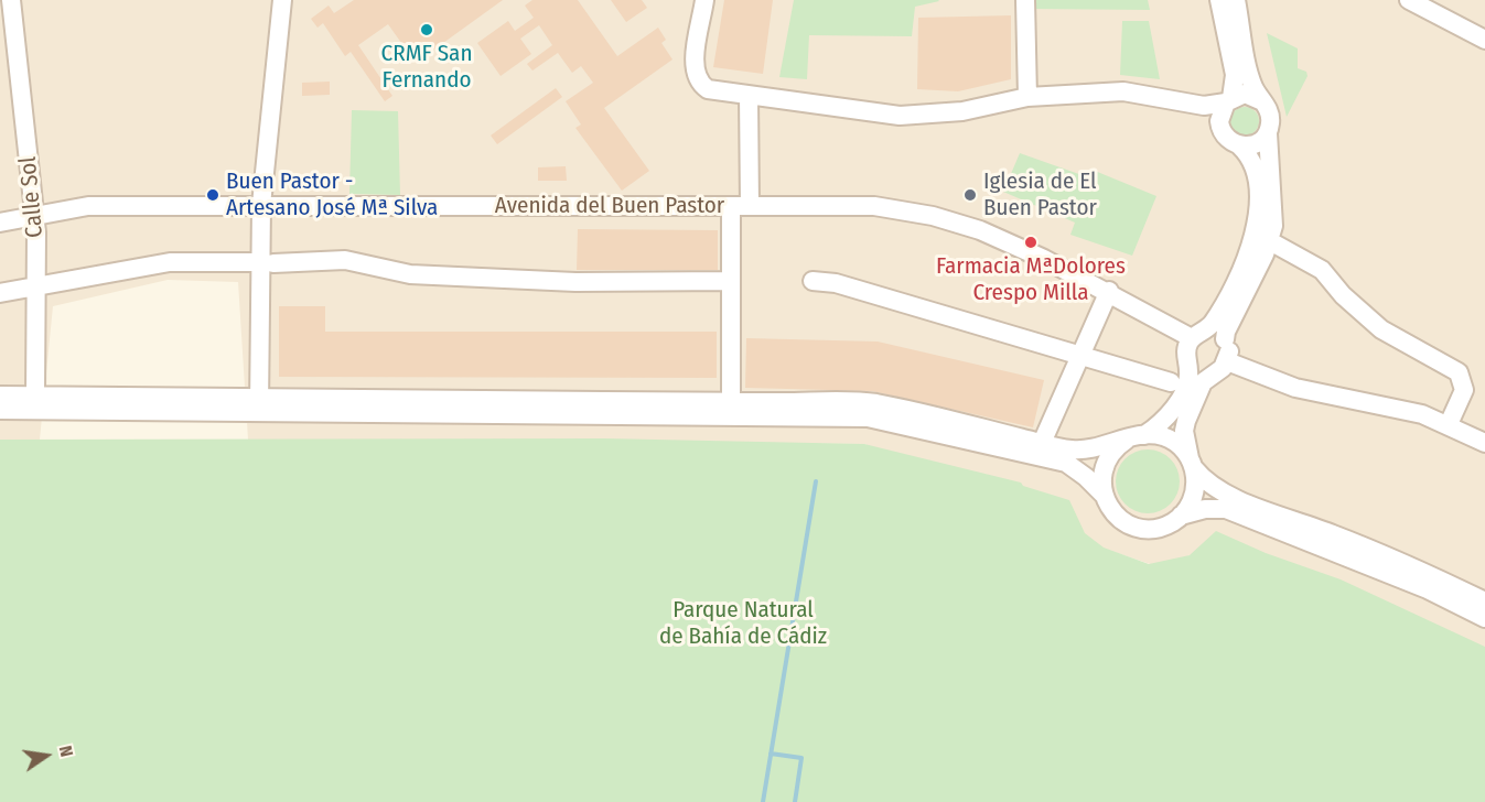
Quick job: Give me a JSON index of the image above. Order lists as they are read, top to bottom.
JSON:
{
  "streets": {
    "street": ["Calle Sol", "Avenida del Buen Pastor"]
  },
  "crossings": [
    ["Calle Sol", "Avenida del Buen Pastor"]
  ],
  "parks": ["Parque Natural de Bahía de Cádiz"],
  "places": [
    "CRMF San Fernando",
    "Buen Pastor - Artesano José Mª Silva",
    "Iglesia de El Buen Pastor",
    "Farmacia MªDolores Crespo Milla"
  ],
  "north": "right"
}
